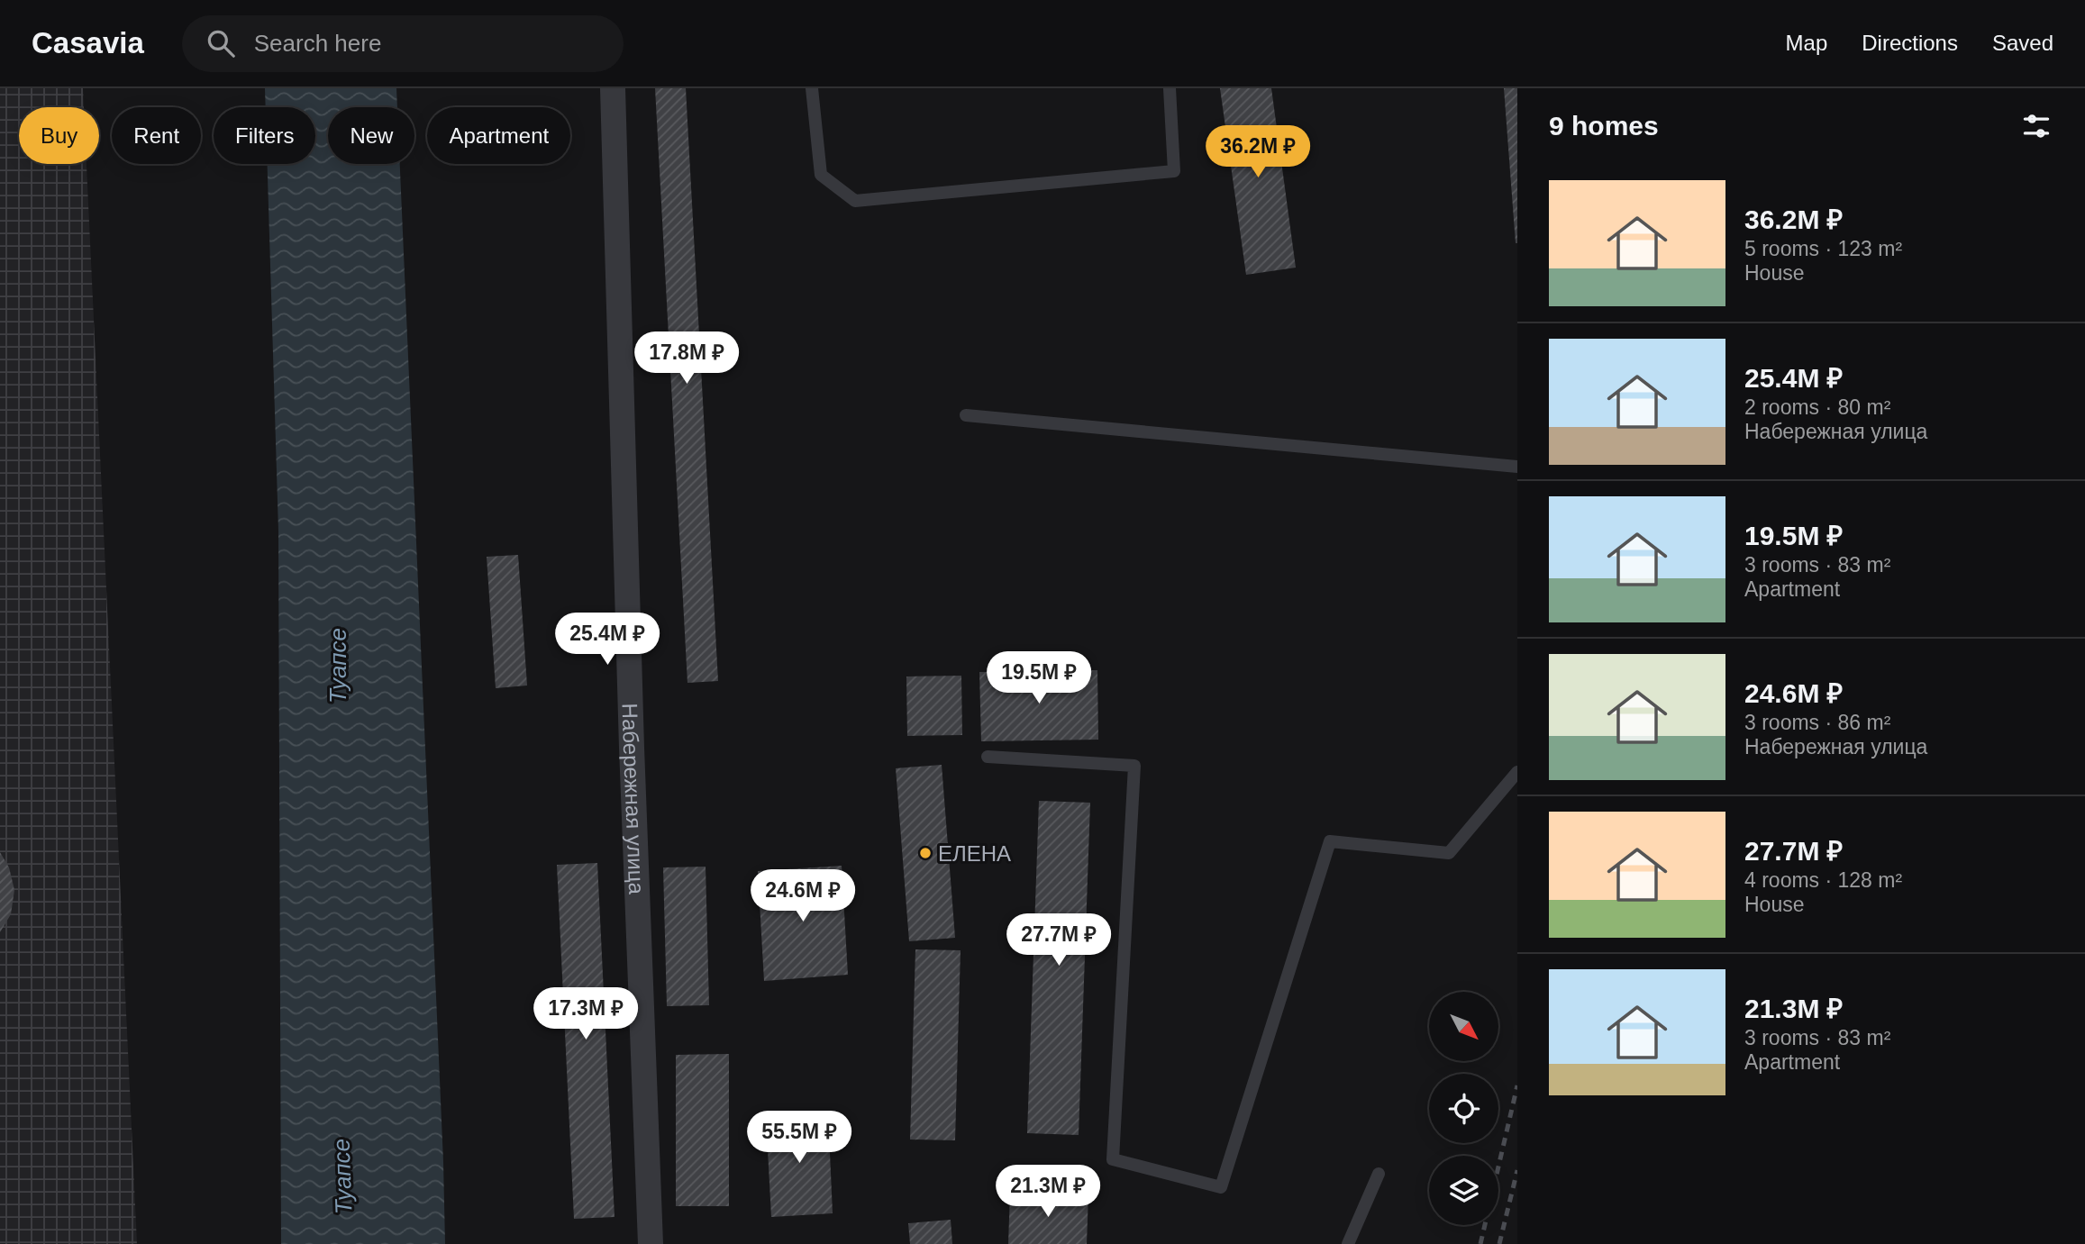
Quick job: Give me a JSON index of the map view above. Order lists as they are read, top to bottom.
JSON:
{
  "streets": {
    "street": ["Набережная улица"]
  },
  "water": ["Туапсе"],
  "places": ["ЕЛЕНА"],
  "north": "bottom right",
  "page": {
    "header": "Casavia",
    "search": "Search here",
    "nav": ["Map", "Directions", "Saved"],
    "heading": "9 homes",
    "chip": [
      "Buy",
      "Rent",
      "Filters",
      "New",
      "Apartment"
    ],
    "price": [
      "36.2M ₽",
      "17.8M ₽",
      "25.4M ₽",
      "19.5M ₽",
      "24.6M ₽",
      "27.7M ₽",
      "17.3M ₽",
      "55.5M ₽",
      "21.3M ₽"
    ],
    "list": [
      {
        "name": "36.2M ₽",
        "note": "5 rooms · 123 m² · House"
      },
      {
        "name": "25.4M ₽",
        "note": "2 rooms · 80 m² · Набережная улица"
      },
      {
        "name": "19.5M ₽",
        "note": "3 rooms · 83 m² · Apartment"
      },
      {
        "name": "24.6M ₽",
        "note": "3 rooms · 86 m² · Набережная улица"
      },
      {
        "name": "27.7M ₽",
        "note": "4 rooms · 128 m² · House"
      },
      {
        "name": "21.3M ₽",
        "note": "3 rooms · 83 m² · Apartment"
      }
    ]
  }
}
